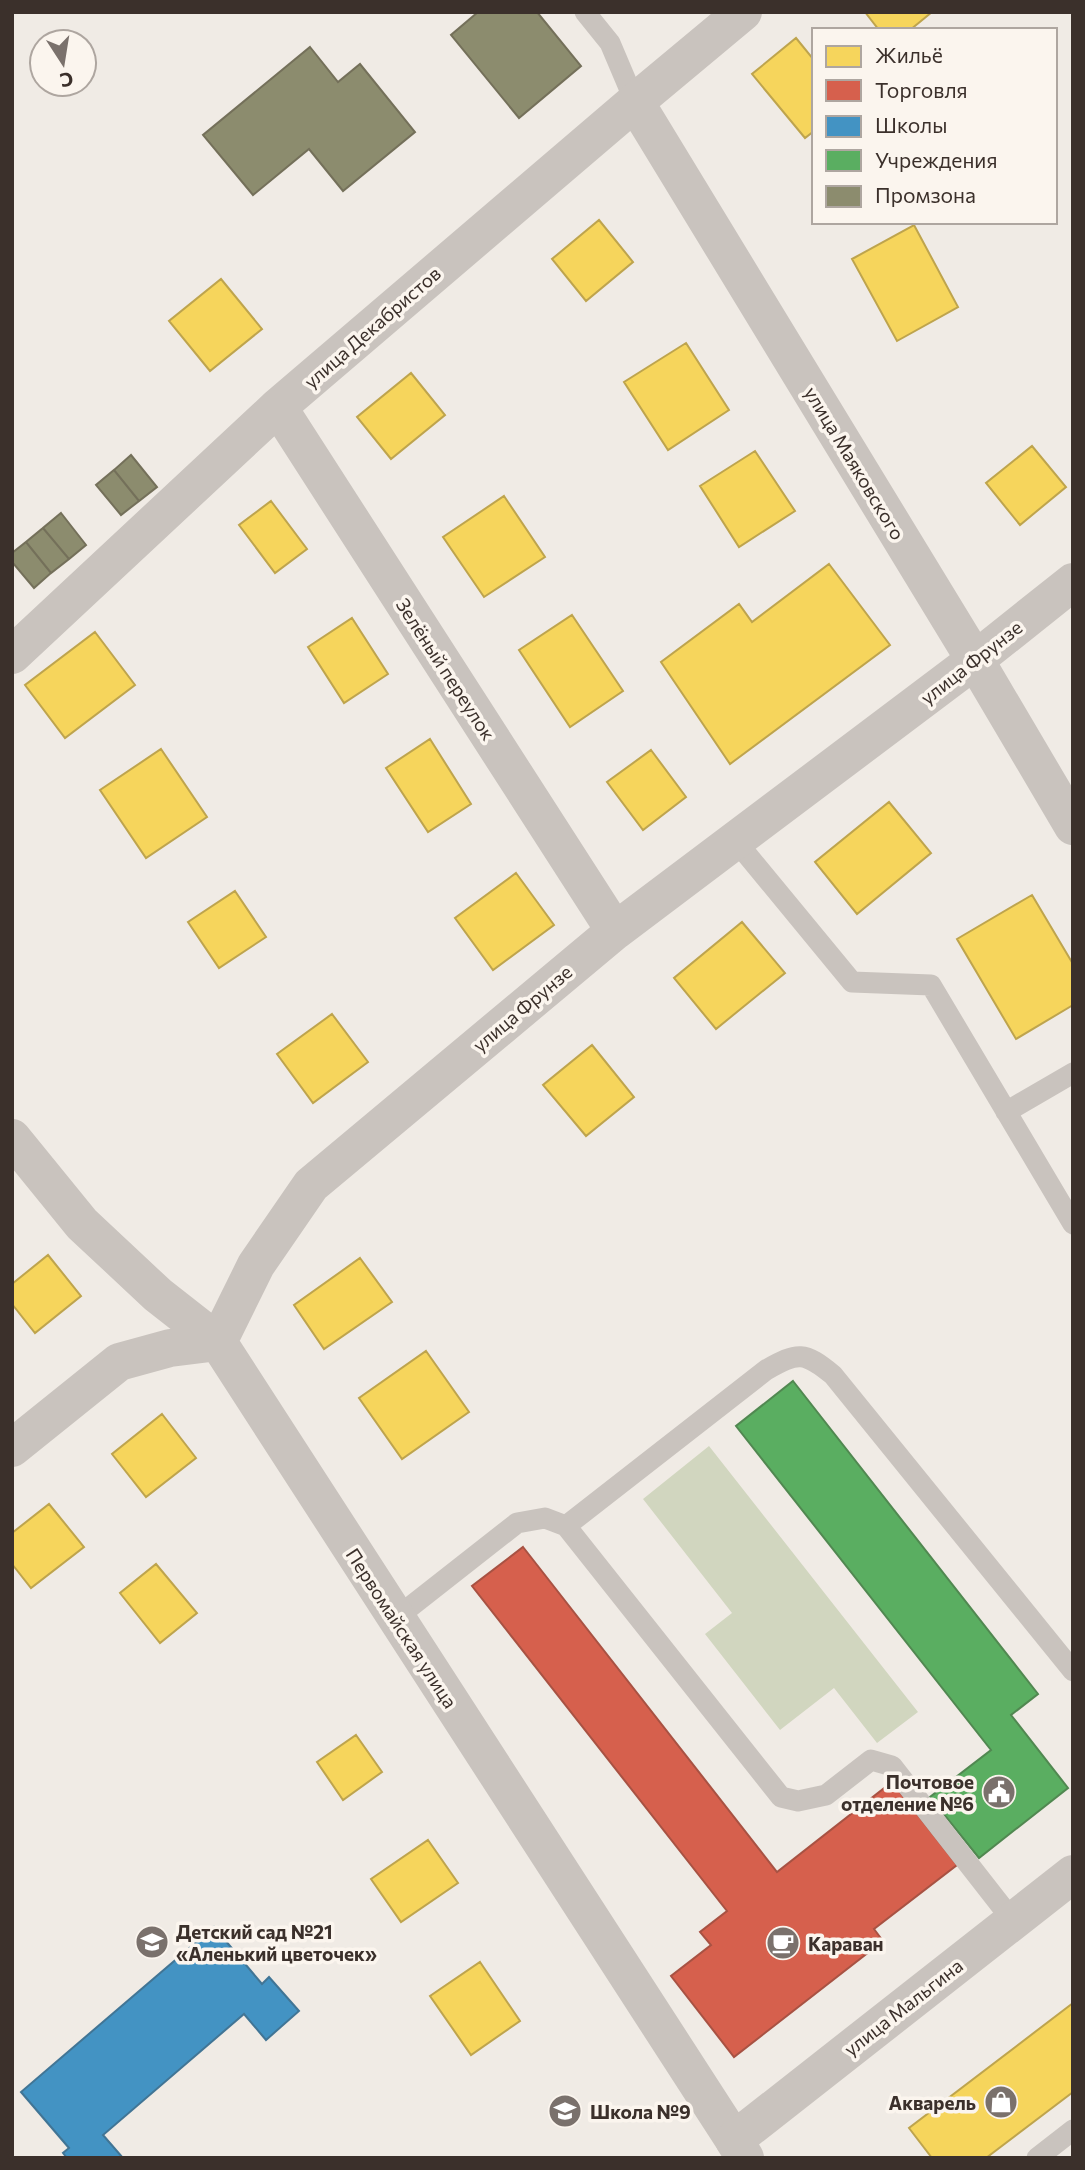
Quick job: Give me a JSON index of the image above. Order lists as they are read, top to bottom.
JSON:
{
  "streets": {
    "street": [
      "улица Декабристов",
      "улица Маяковского",
      "улица Фрунзе",
      "Зелёный переулок",
      "Первомайская улица",
      "улица Мальгина"
    ]
  },
  "crossings": [
    ["улица Декабристов", "улица Маяковского"],
    ["улица Декабристов", "Зелёный переулок"],
    ["улица Маяковского", "улица Фрунзе"],
    ["улица Фрунзе", "Зелёный переулок"],
    ["улица Фрунзе", "Первомайская улица"],
    ["Первомайская улица", "улица Мальгина"]
  ],
  "places": {
    "public building": ["Почтовое отделение №6"],
    "school or university": ["Детский сад №21 «Аленький цветочек»", "Школа №9"],
    "cafe": ["Караван"],
    "shop": ["Акварель"]
  },
  "legend": [
    "Жильё",
    "Торговля",
    "Школы",
    "Учреждения",
    "Промзона"
  ],
  "north": "bottom"
}
